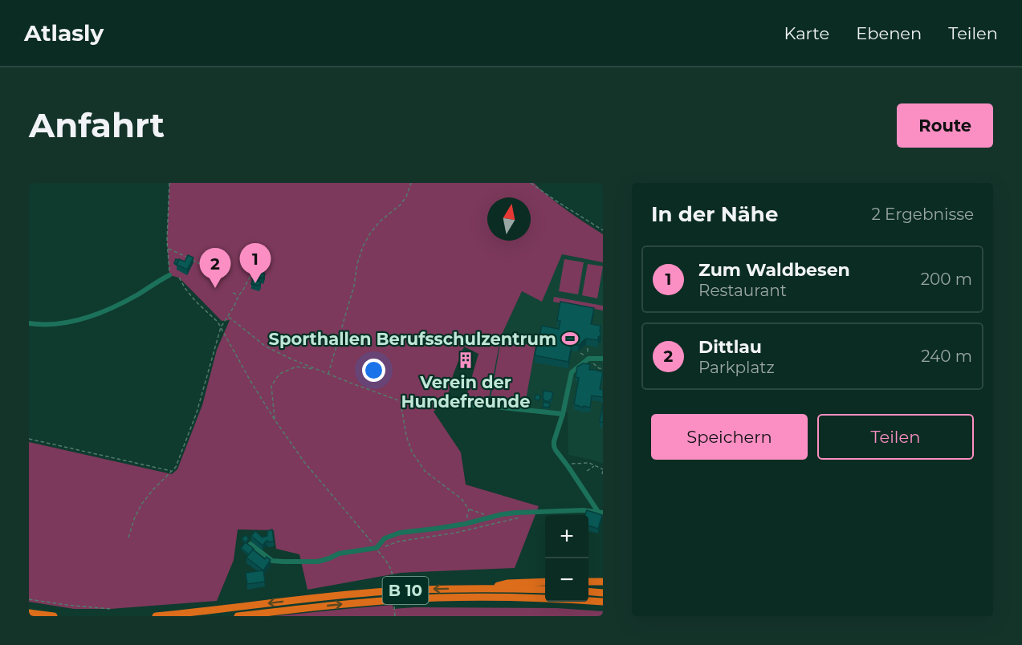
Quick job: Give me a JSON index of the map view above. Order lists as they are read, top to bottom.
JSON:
{
  "streets": {
    "highway": ["B 10"]
  },
  "places": {
    "sports": ["Sporthallen Berufsschulzentrum"],
    "building": ["Verein der Hundefreunde"]
  },
  "north": "top",
  "page": {
    "header": "Atlasly",
    "nav": ["Karte", "Ebenen", "Teilen"],
    "buttons": [
      "Route",
      ["Speichern", "Teilen"]
    ],
    "title": "Anfahrt",
    "heading": ["In der Nähe", "2 Ergebnisse"],
    "pins": ["1", "2"],
    "list": [
      {
        "mark": "1",
        "name": "Zum Waldbesen",
        "note": "Restaurant",
        "value": "200 m"
      },
      {
        "mark": "2",
        "name": "Dittlau",
        "note": "Parkplatz",
        "value": "240 m"
      }
    ],
    "map_buttons": ["+", "−"]
  }
}
